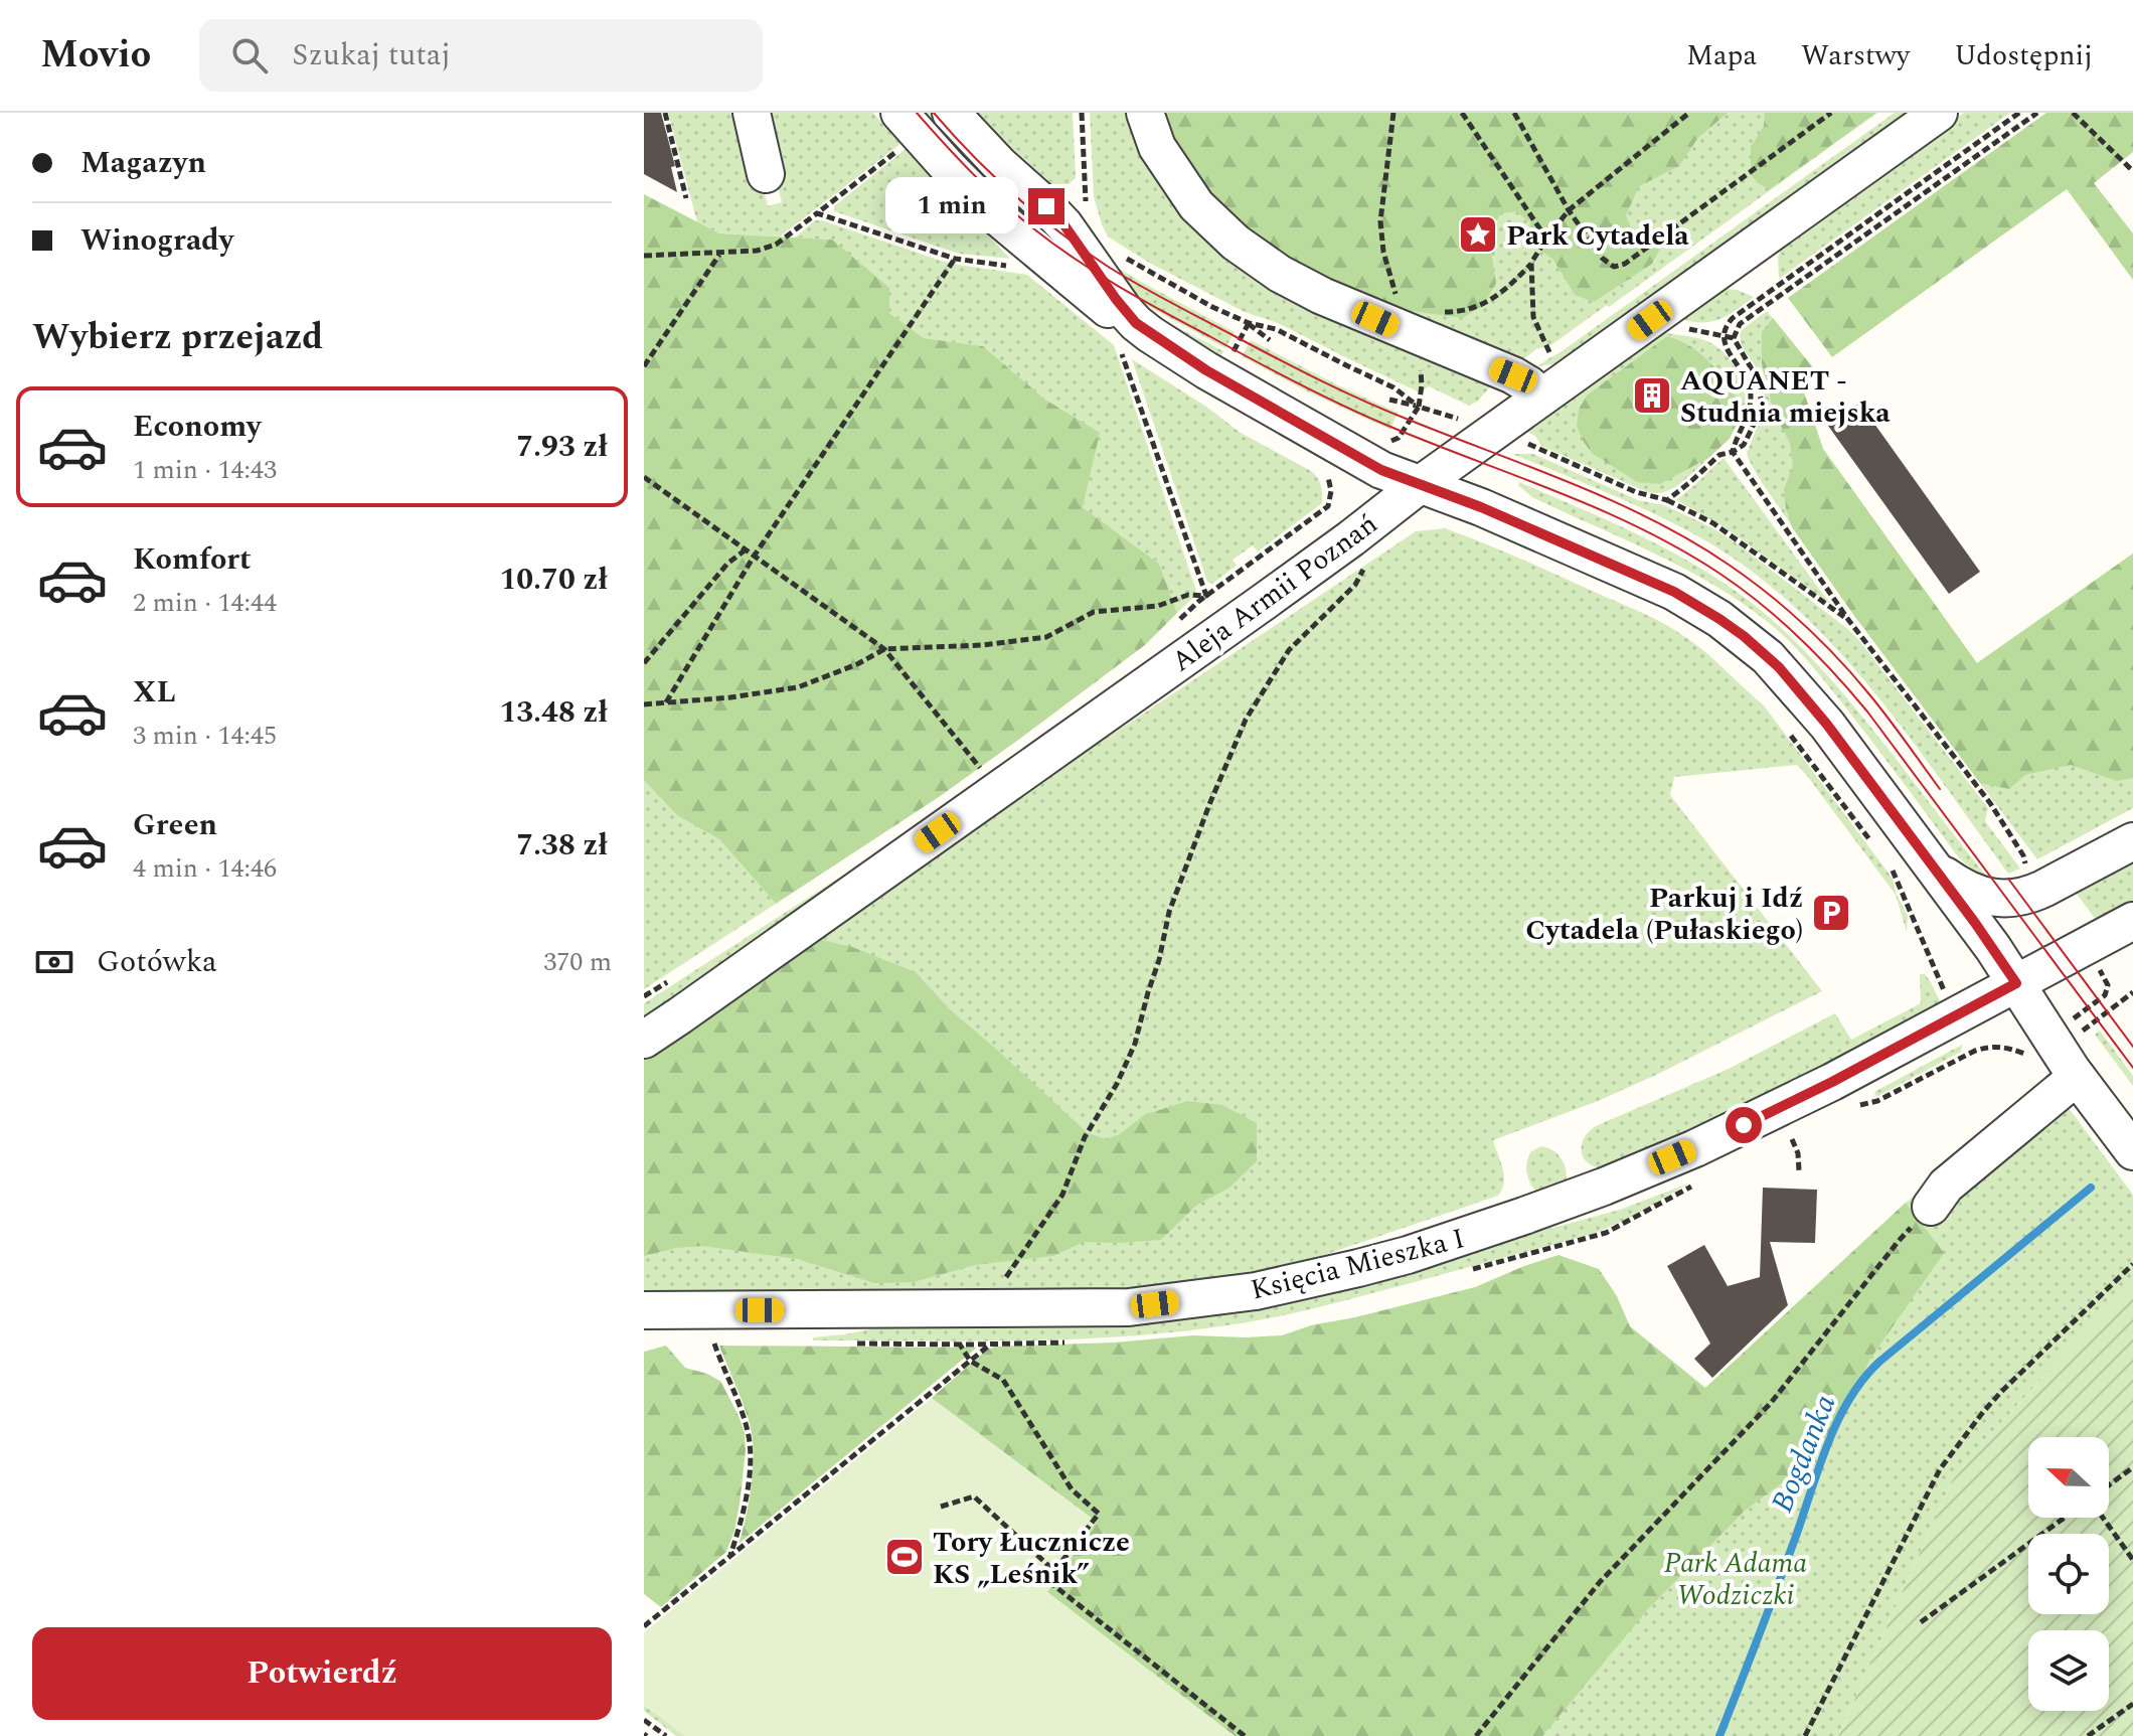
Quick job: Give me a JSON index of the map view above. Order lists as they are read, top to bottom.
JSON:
{
  "streets": {
    "street": ["Aleja Armii Poznań", "Księcia Mieszka I"]
  },
  "water": ["Bogdanka"],
  "parks": ["Park Adama Wodziczki"],
  "places": {
    "place": ["Park Cytadela"],
    "building": ["AQUANET - Studnia miejska"],
    "parking": ["Parkuj i Idź Cytadela (Pułaskiego)"],
    "sports": ["Tory Łucznicze KS „Leśnik”"]
  },
  "north": "left",
  "page": {
    "header": "Movio",
    "search": "Szukaj tutaj",
    "nav": ["Mapa", "Warstwy", "Udostępnij"],
    "banner": ["Magazyn", "Winogrady"],
    "bubble": "1 min",
    "heading": "Wybierz przejazd",
    "list": [
      {
        "name": "Economy",
        "note": "1 min · 14:43",
        "value": "7.93 zł"
      },
      {
        "name": "Komfort",
        "note": "2 min · 14:44",
        "value": "10.70 zł"
      },
      {
        "name": "XL",
        "note": "3 min · 14:45",
        "value": "13.48 zł"
      },
      {
        "name": "Green",
        "note": "4 min · 14:46",
        "value": "7.38 zł"
      }
    ],
    "pay": ["Gotówka", "370 m"],
    "buttons": "Potwierdź"
  }
}
